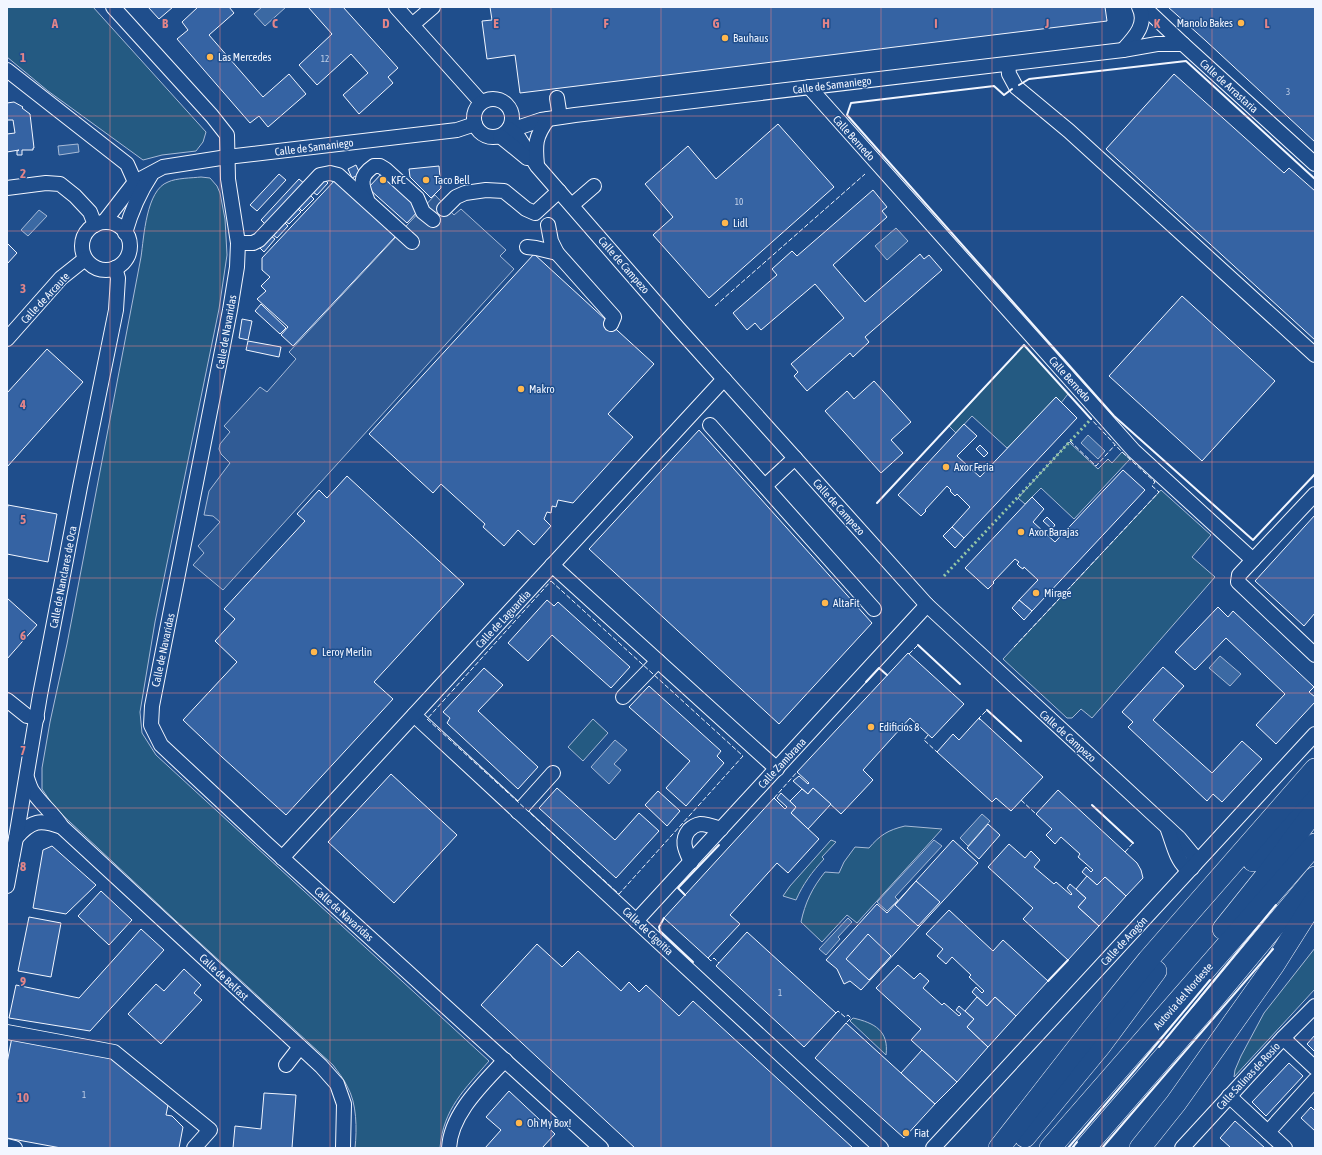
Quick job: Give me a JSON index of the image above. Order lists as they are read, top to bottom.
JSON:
{
  "streets": {
    "highway": ["Autovía del Nordeste"],
    "street": [
      "Calle de Samaniego",
      "Calle de Arrastaria",
      "Calle Bernedo",
      "Calle de Campezo",
      "Calle de Arcaute",
      "Calle de Navaridas",
      "Calle de Nanclares de Oca",
      "Calle de Laguardia",
      "Calle Zambrana",
      "Calle de Cigoitia",
      "Calle de Aragón",
      "Calle de Belfast",
      "Calle Salinas de Rosío"
    ]
  },
  "crossings": [
    ["Calle de Samaniego", "Calle de Arrastaria"],
    ["Calle de Samaniego", "Calle Bernedo"],
    ["Calle de Samaniego", "Calle de Campezo"],
    ["Calle de Samaniego", "Calle de Arcaute"],
    ["Calle de Samaniego", "Calle de Navaridas"],
    ["Calle de Samaniego", "Calle de Nanclares de Oca"],
    ["Calle de Campezo", "Calle de Laguardia"],
    ["Calle de Campezo", "Calle Zambrana"],
    ["Calle de Campezo", "Calle de Aragón"],
    ["Calle de Arcaute", "Calle de Nanclares de Oca"],
    ["Calle de Navaridas", "Calle de Laguardia"],
    ["Calle de Nanclares de Oca", "Calle de Belfast"],
    ["Calle de Laguardia", "Calle de Cigoitia"],
    ["Calle Zambrana", "Calle de Cigoitia"]
  ],
  "places": [
    "Manolo Bakes",
    "Bauhaus",
    "Las Mercedes",
    "KFC",
    "Taco Bell",
    "Lidl",
    "Makro",
    "Axor Feria",
    "Axor Barajas",
    "Mirage",
    "AltaFit",
    "Leroy Merlin",
    "Edificios 8",
    "Oh My Box!",
    "Fiat"
  ],
  "house_numbers": [
    "12",
    "3",
    "10",
    "1",
    "1"
  ],
  "grid": {
    "columns": [
      "A",
      "B",
      "C",
      "D",
      "E",
      "F",
      "G",
      "H",
      "I",
      "J",
      "K",
      "L"
    ],
    "rows": [
      "1",
      "2",
      "3",
      "4",
      "5",
      "6",
      "7",
      "8",
      "9",
      "10"
    ]
  }
}
